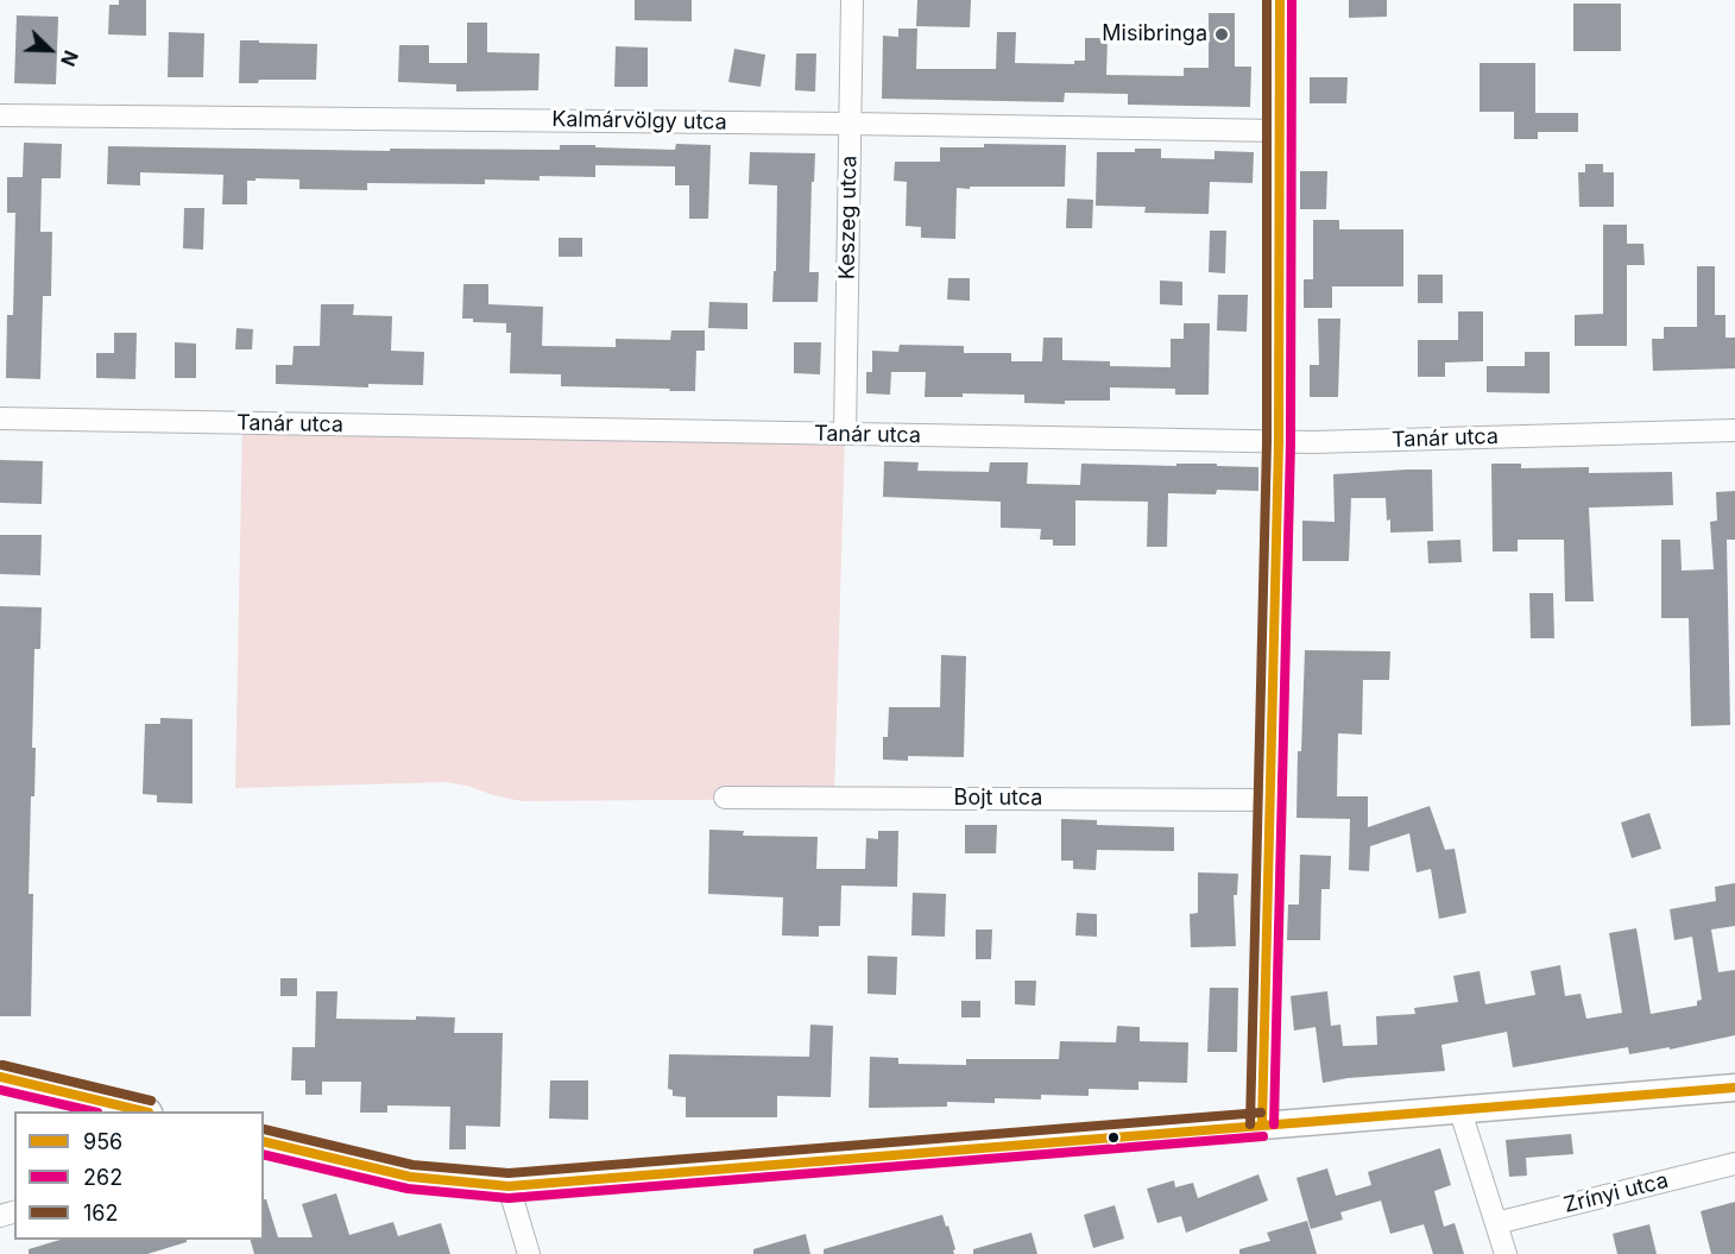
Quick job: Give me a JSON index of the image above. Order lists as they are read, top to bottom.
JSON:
{
  "streets": {
    "street": [
      "Kalmárvölgy utca",
      "Keszeg utca",
      "Tanár utca",
      "Bojt utca",
      "Zrínyi utca"
    ]
  },
  "crossings": [
    ["Kalmárvölgy utca", "Keszeg utca"],
    ["Keszeg utca", "Tanár utca"]
  ],
  "places": ["Misibringa"],
  "lines": ["transit line 956", "transit line 262", "transit line 162"],
  "legend": ["956", "262", "162"],
  "north": "bottom right"
}
